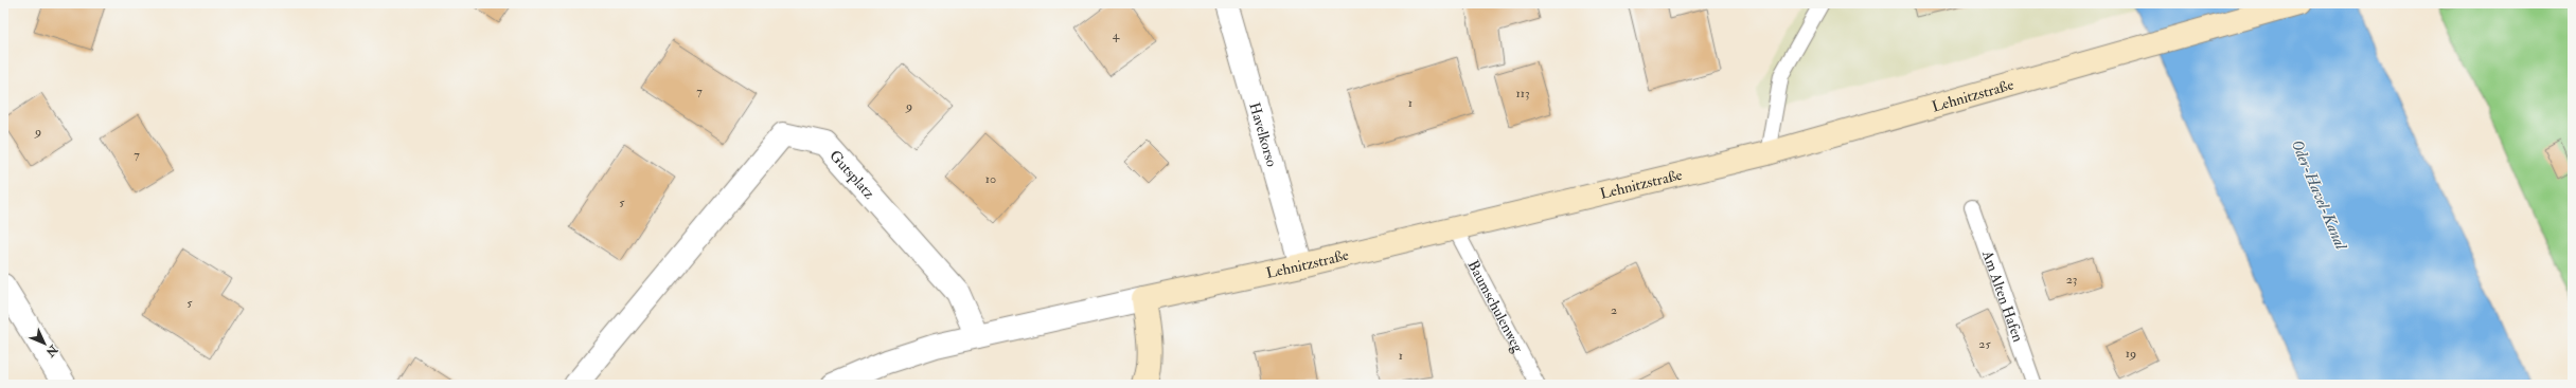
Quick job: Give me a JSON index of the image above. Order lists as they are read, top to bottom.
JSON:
{
  "streets": {
    "main road": ["Lehnitzstraße"],
    "street": ["Havelkorso", "Gutsplatz"],
    "lane": ["Am Alten Hafen", "Baumschulenweg"]
  },
  "crossings": [
    ["Lehnitzstraße", "Havelkorso"],
    ["Lehnitzstraße", "Gutsplatz"],
    ["Lehnitzstraße", "Baumschulenweg"]
  ],
  "water": ["Oder-Havel-Kanal"],
  "house_numbers": [
    "4",
    "7",
    "113",
    "1",
    "9",
    "9",
    "7",
    "10",
    "5",
    "23",
    "5",
    "2",
    "25",
    "19",
    "1"
  ],
  "north": "bottom right"
}
